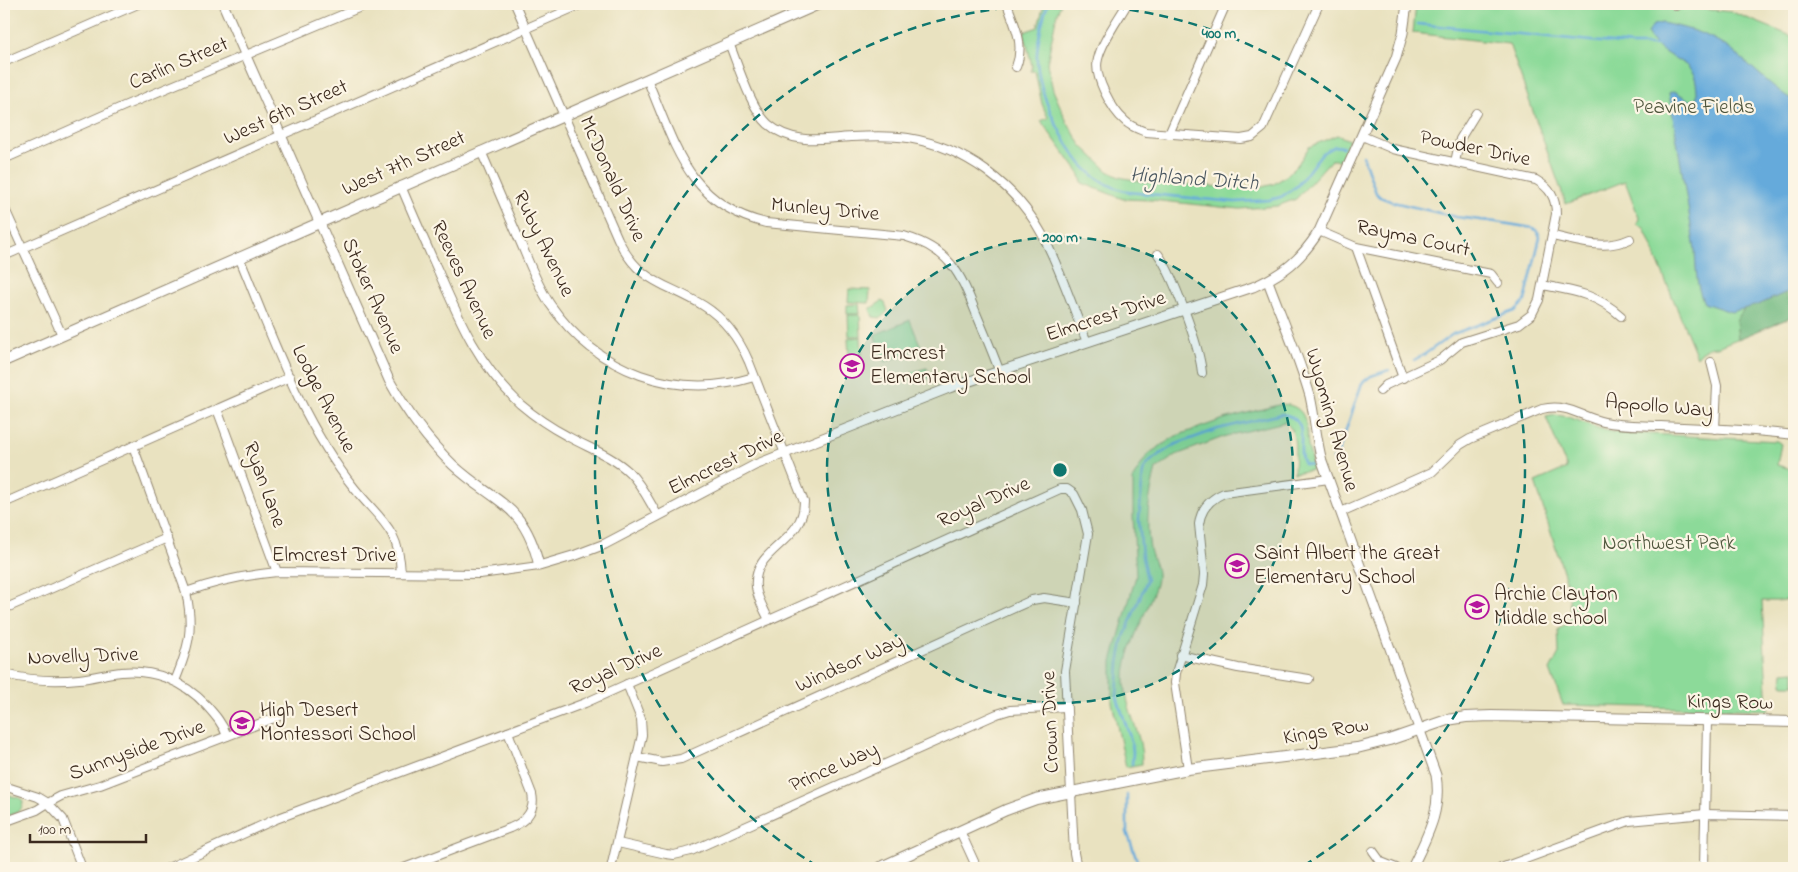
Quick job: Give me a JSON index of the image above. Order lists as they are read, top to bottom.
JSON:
{
  "streets": {
    "main road": ["West 7th Street", "Kings Row"],
    "street": [
      "Carlin Street",
      "West 6th Street",
      "Powder Drive",
      "McDonald Drive",
      "Munley Drive",
      "Rayma Court",
      "Ruby Avenue",
      "Reeves Avenue",
      "Stoker Avenue",
      "Elmcrest Drive",
      "Lodge Avenue",
      "Appollo Way",
      "Wyoming Avenue",
      "Ryan Lane",
      "Royal Drive",
      "Novelly Drive",
      "Windsor Way",
      "Crown Drive",
      "Sunnyside Drive",
      "Prince Way"
    ]
  },
  "crossings": [
    ["Carlin Street", "Stoker Avenue"],
    ["West 6th Street", "McDonald Drive"],
    ["West 6th Street", "Stoker Avenue"],
    ["West 7th Street", "McDonald Drive"],
    ["West 7th Street", "Munley Drive"],
    ["West 7th Street", "Ruby Avenue"],
    ["West 7th Street", "Reeves Avenue"],
    ["West 7th Street", "Stoker Avenue"],
    ["West 7th Street", "Lodge Avenue"],
    ["McDonald Drive", "Ruby Avenue"],
    ["McDonald Drive", "Elmcrest Drive"],
    ["McDonald Drive", "Royal Drive"],
    ["Munley Drive", "Elmcrest Drive"],
    ["Reeves Avenue", "Elmcrest Drive"],
    ["Stoker Avenue", "Elmcrest Drive"],
    ["Elmcrest Drive", "Lodge Avenue"],
    ["Elmcrest Drive", "Wyoming Avenue"],
    ["Elmcrest Drive", "Ryan Lane"],
    ["Appollo Way", "Wyoming Avenue"],
    ["Wyoming Avenue", "Kings Row"],
    ["Royal Drive", "Crown Drive"],
    ["Novelly Drive", "Sunnyside Drive"],
    ["Windsor Way", "Crown Drive"],
    ["Kings Row", "Crown Drive"],
    ["Crown Drive", "Prince Way"]
  ],
  "water": ["Highland Ditch"],
  "parks": ["Peavine Fields", "Northwest Park"],
  "places": {
    "school or university": [
      "Elmcrest Elementary School",
      "Saint Albert the Great Elementary School",
      "Archie Clayton Middle school",
      "High Desert Montessori School"
    ]
  },
  "scale_bar": "100 m",
  "rings": ["400 m", "200 m"]
}
